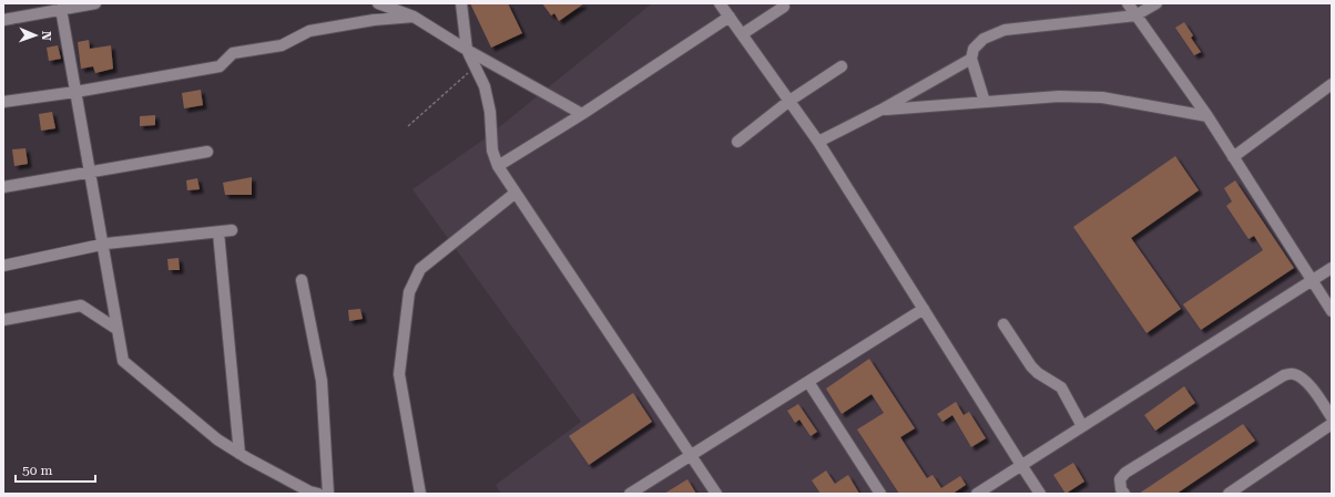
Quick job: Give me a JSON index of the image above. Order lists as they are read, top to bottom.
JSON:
{
  "scale_bar": "50 m",
  "north": "right"
}
